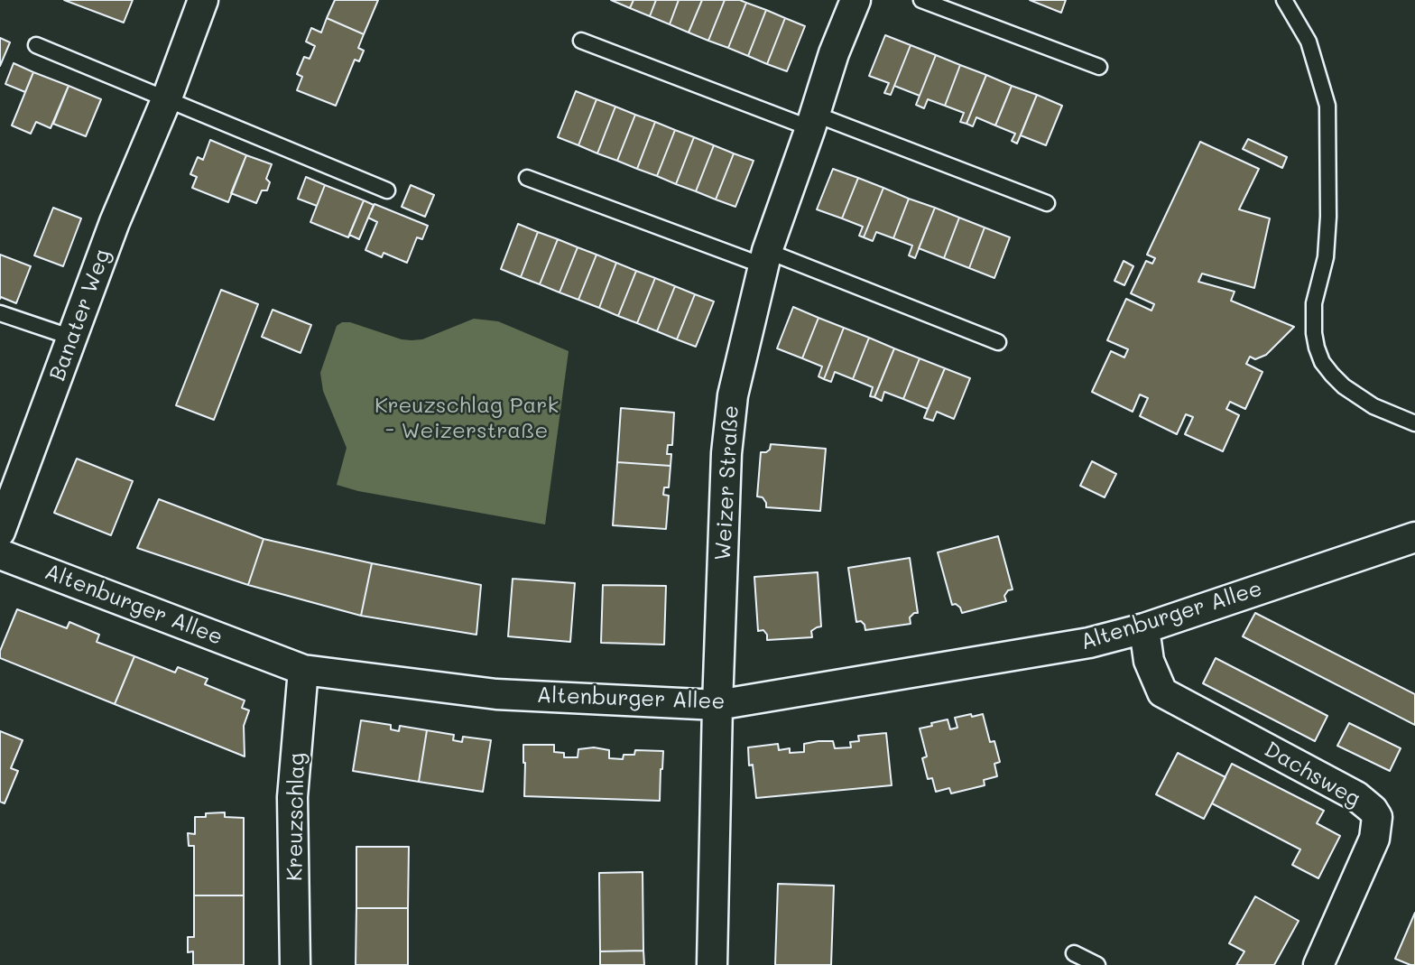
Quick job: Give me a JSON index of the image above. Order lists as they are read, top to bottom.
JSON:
{
  "streets": {
    "street": [
      "Banater Weg",
      "Weizer Straße",
      "Altenburger Allee",
      "Dachsweg",
      "Kreuzschlag"
    ]
  },
  "crossings": [
    ["Weizer Straße", "Altenburger Allee"],
    ["Altenburger Allee", "Dachsweg"],
    ["Altenburger Allee", "Kreuzschlag"]
  ],
  "parks": ["Kreuzschlag Park - Weizerstraße"]
}
